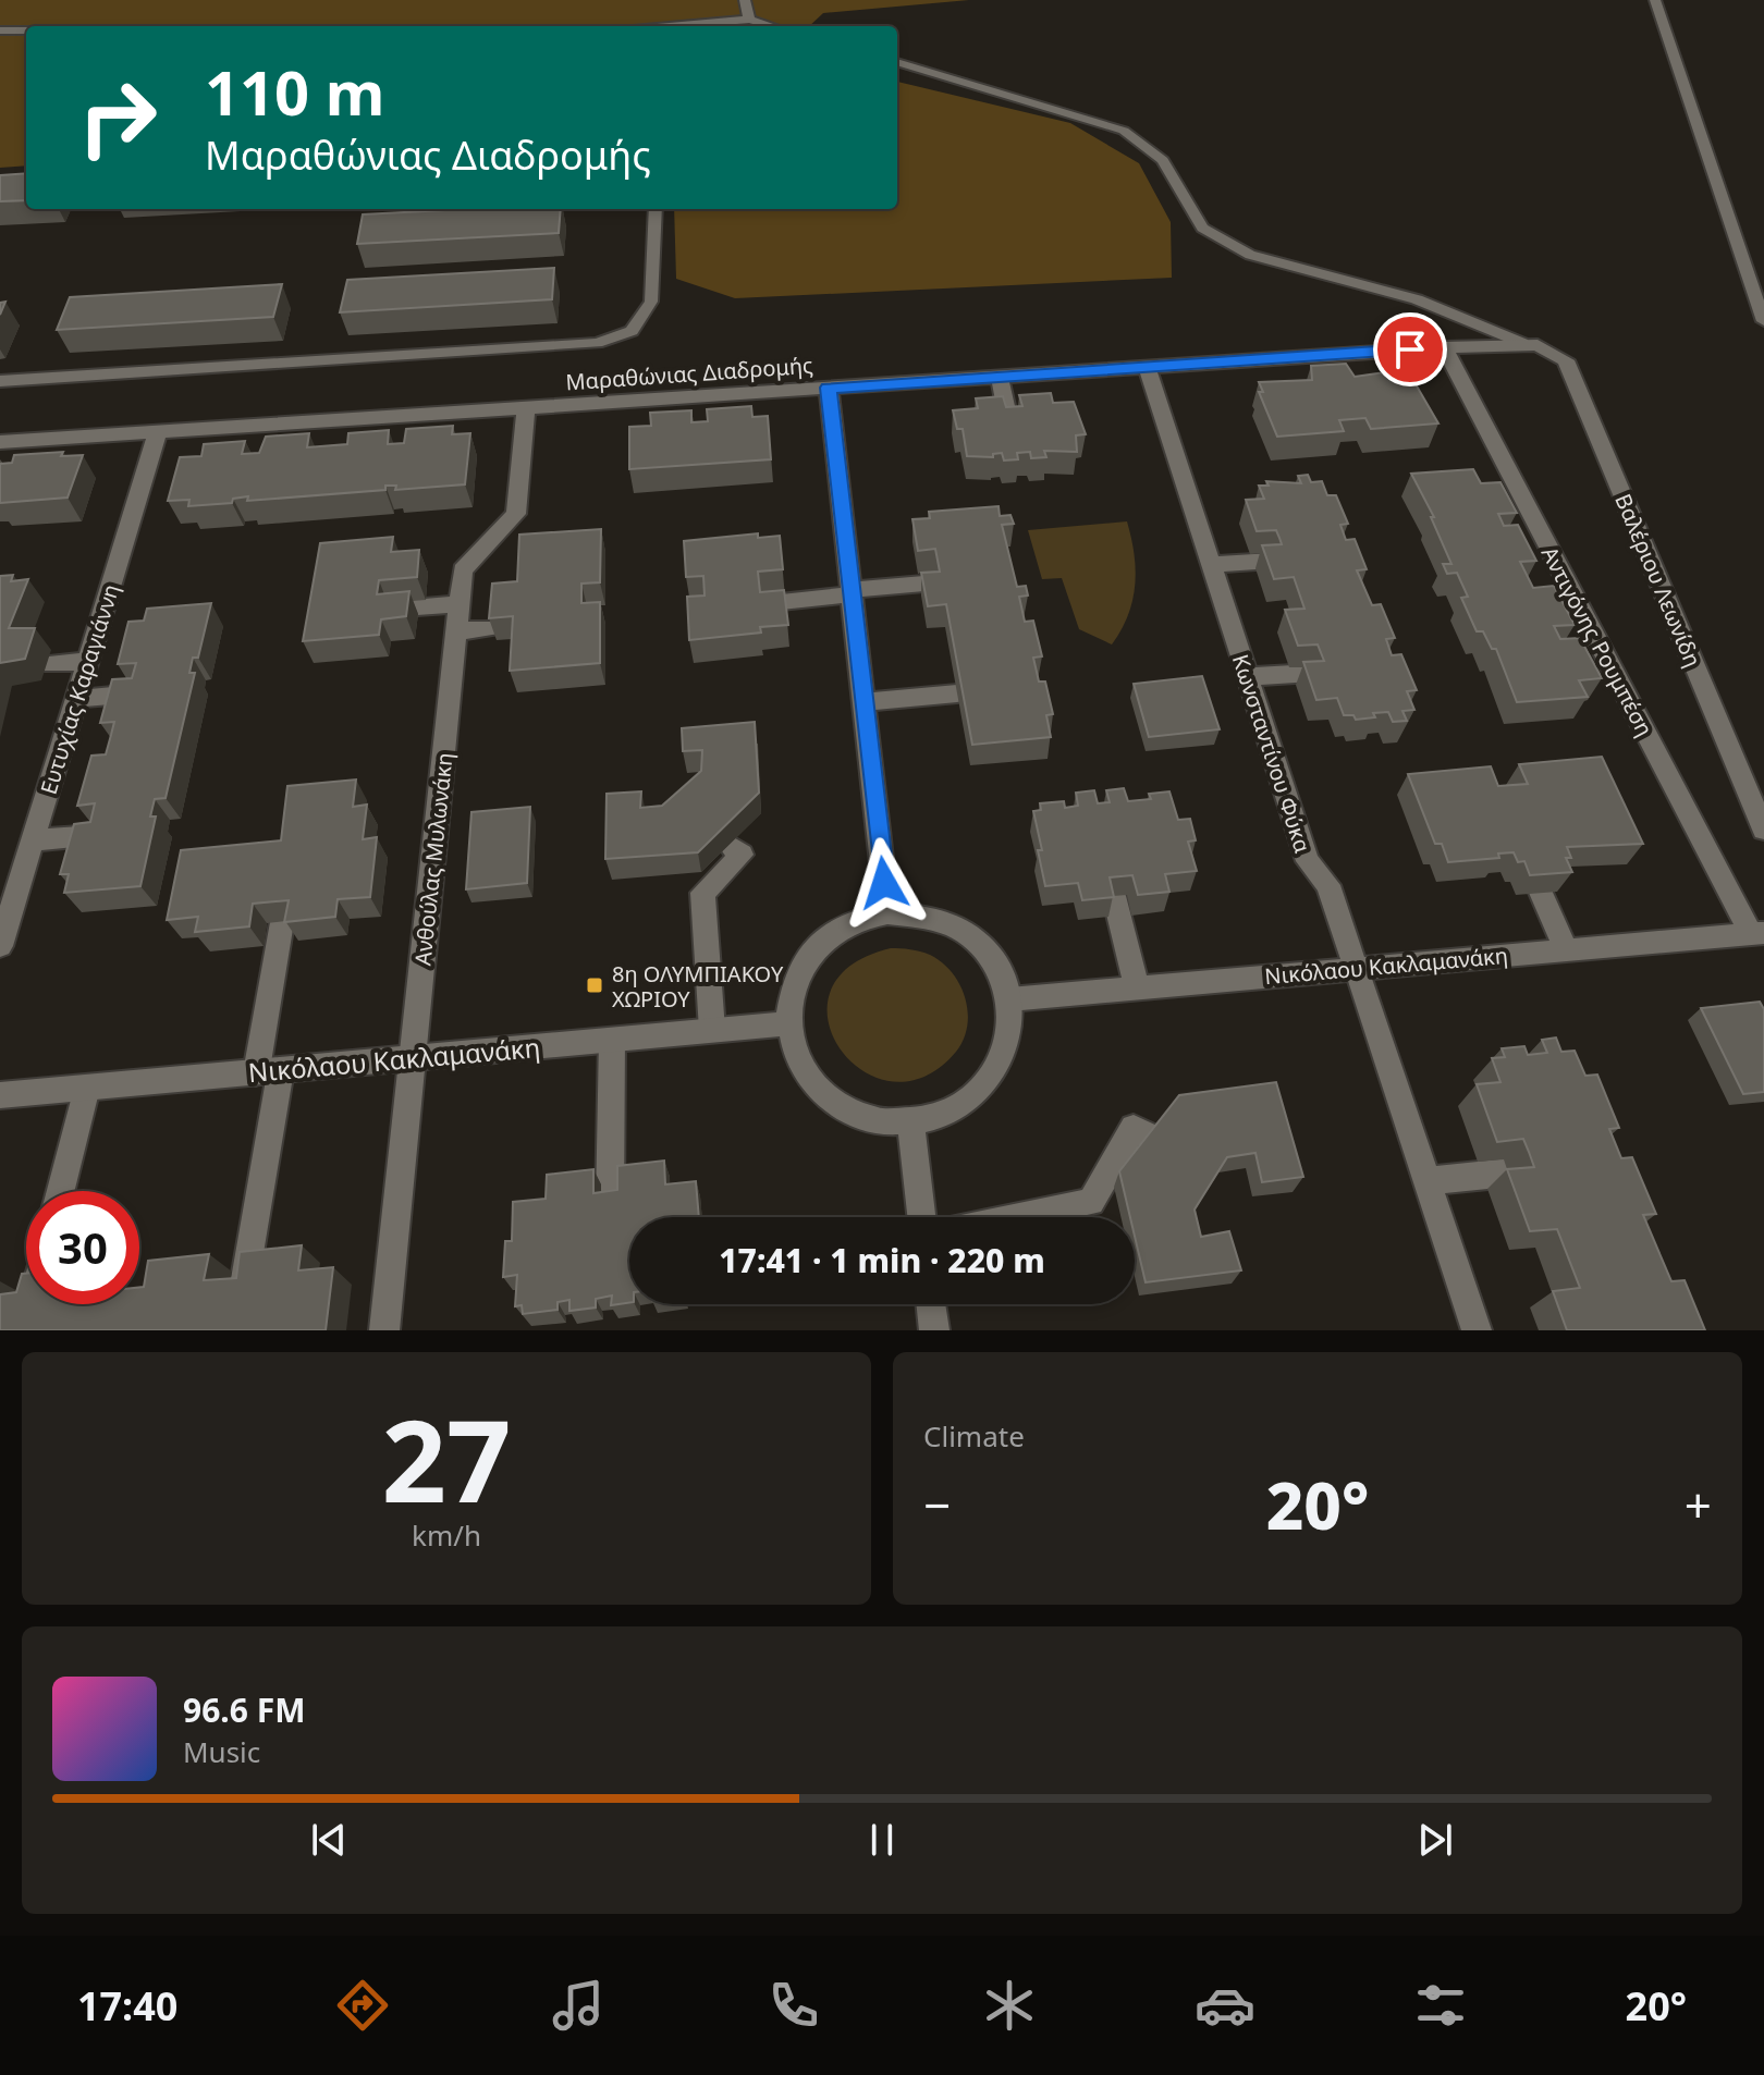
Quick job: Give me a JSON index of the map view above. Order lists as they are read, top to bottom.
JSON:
{
  "streets": {
    "street": [
      "Μαραθώνιας Διαδρομής",
      "Βαλέριου Λεωνίδη",
      "Αντιγόνης Ρουμπέση",
      "Ευτυχίας Καραγιάννη",
      "Κωνσταντίνου Φύκα",
      "Ανθούλας Μυλωνάκη",
      "Νικόλαου Κακλαμανάκη"
    ]
  },
  "crossings": [
    ["Μαραθώνιας Διαδρομής", "Βαλέριου Λεωνίδη"],
    ["Μαραθώνιας Διαδρομής", "Αντιγόνης Ρουμπέση"],
    ["Μαραθώνιας Διαδρομής", "Ευτυχίας Καραγιάννη"],
    ["Μαραθώνιας Διαδρομής", "Κωνσταντίνου Φύκα"],
    ["Μαραθώνιας Διαδρομής", "Ανθούλας Μυλωνάκη"],
    ["Αντιγόνης Ρουμπέση", "Νικόλαου Κακλαμανάκη"],
    ["Κωνσταντίνου Φύκα", "Νικόλαου Κακλαμανάκη"],
    ["Ανθούλας Μυλωνάκη", "Νικόλαου Κακλαμανάκη"]
  ],
  "places": {
    "transit": ["8η ΟΛΥΜΠΙΑΚΟΥ ΧΩΡΙΟΥ"]
  },
  "page": {
    "turn": ["110 m", "Μαραθώνιας Διαδρομής"],
    "limit": "30",
    "trip": "17:41 · 1 min · 220 m",
    "tile": [
      ["27", "km/h"],
      "Climate"
    ],
    "heat": ["−", "20°", "+"],
    "song": ["96.6 FM", "Music"],
    "tabs": ["17:40", "20°"]
  }
}
